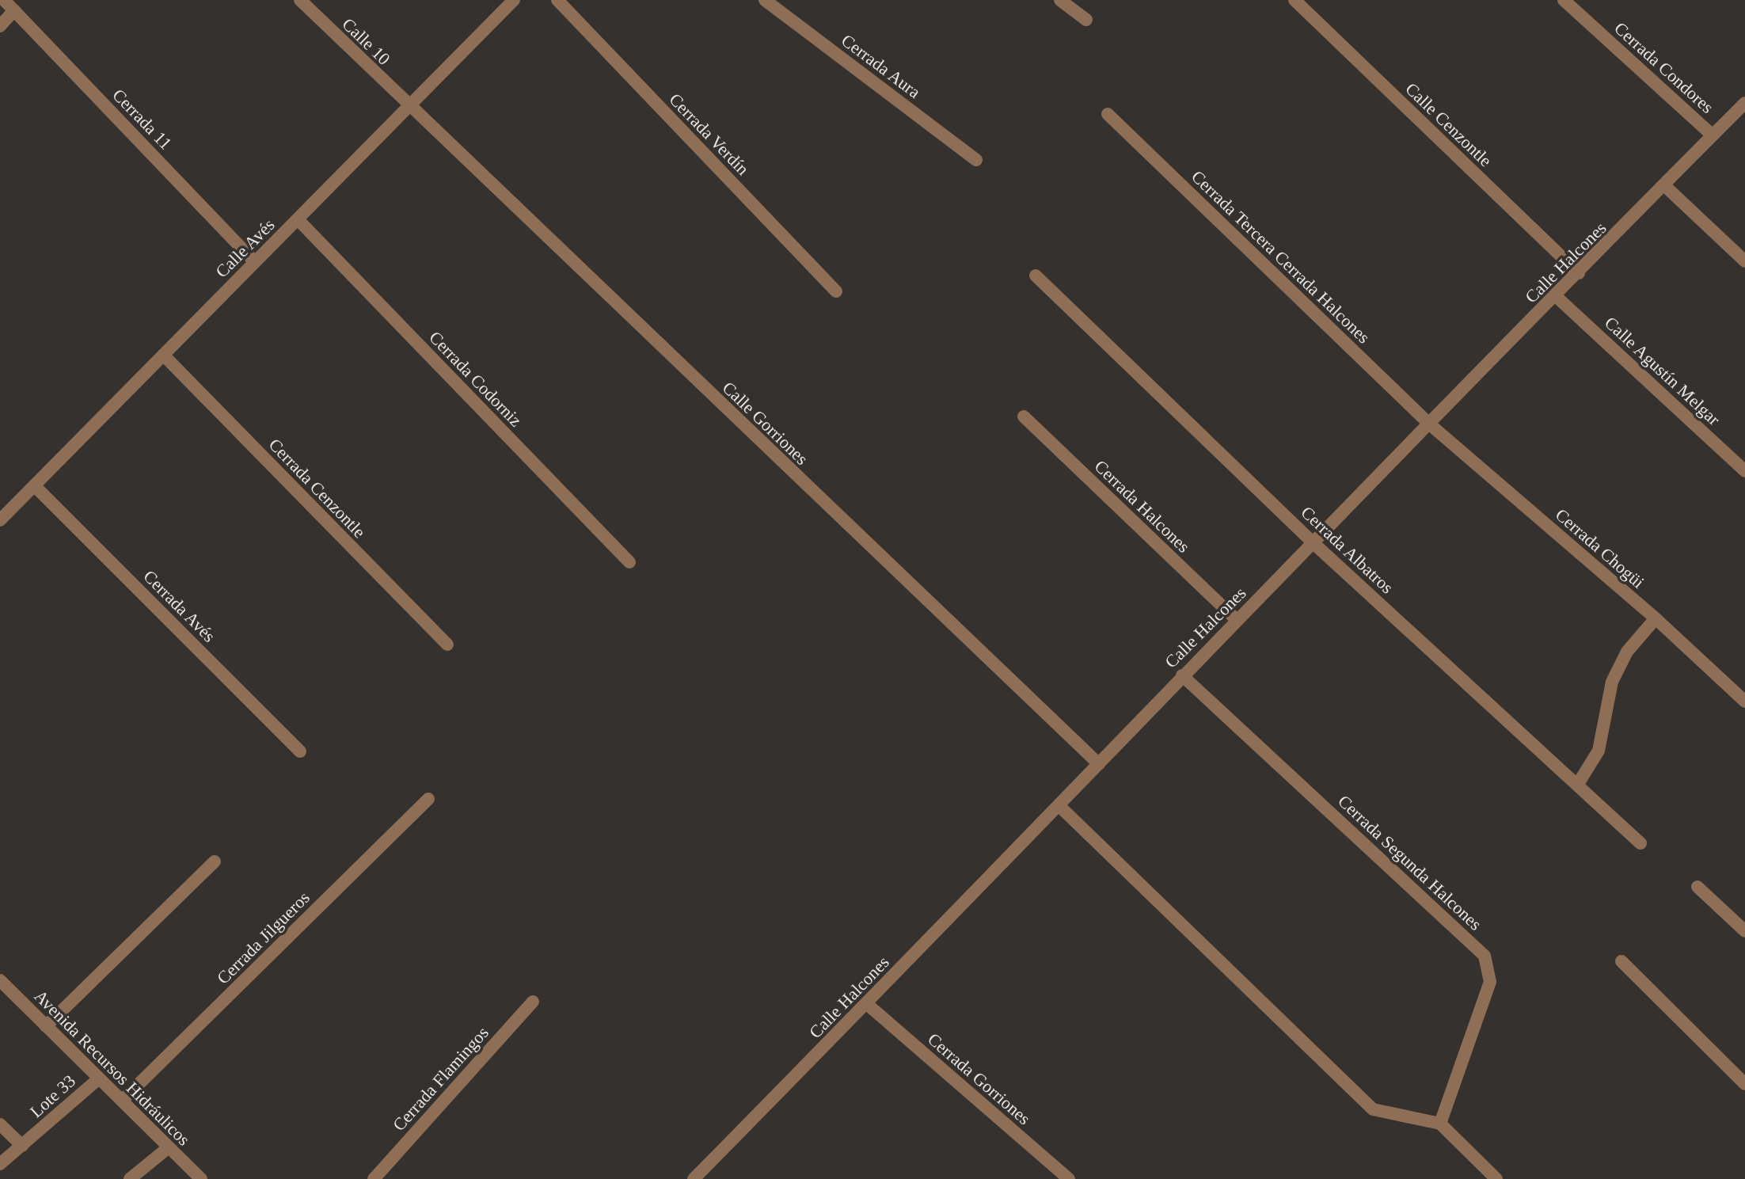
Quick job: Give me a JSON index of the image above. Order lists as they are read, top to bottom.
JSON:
{
  "streets": {
    "street": [
      "Calle 10",
      "Cerrada Aura",
      "Cerrada Condores",
      "Cerrada 11",
      "Calle Cenzontle",
      "Cerrada Verdín",
      "Calle Avés",
      "Cerrada Tercera Cerrada Halcones",
      "Calle Halcones",
      "Calle Agustín Melgar",
      "Cerrada Codorniz",
      "Calle Gorriones",
      "Cerrada Cenzontle",
      "Cerrada Halcones",
      "Cerrada Chogüi",
      "Cerrada Albatros",
      "Cerrada Avés",
      "Cerrada Segunda Halcones",
      "Cerrada Jilgueros",
      "Avenida Recursos Hidráulicos",
      "Cerrada Flamingos",
      "Cerrada Gorriones",
      "Lote 33"
    ]
  },
  "crossings": [
    ["Calle 10", "Calle Avés"],
    ["Calle 10", "Calle Gorriones"],
    ["Cerrada Condores", "Calle Halcones"],
    ["Cerrada 11", "Calle Avés"],
    ["Calle Cenzontle", "Calle Halcones"],
    ["Calle Avés", "Cerrada Codorniz"],
    ["Calle Avés", "Calle Gorriones"],
    ["Calle Avés", "Cerrada Cenzontle"],
    ["Calle Avés", "Cerrada Avés"],
    ["Cerrada Tercera Cerrada Halcones", "Calle Halcones"],
    ["Cerrada Tercera Cerrada Halcones", "Cerrada Chogüi"],
    ["Calle Halcones", "Calle Agustín Melgar"],
    ["Calle Halcones", "Calle Gorriones"],
    ["Calle Halcones", "Cerrada Halcones"],
    ["Calle Halcones", "Cerrada Chogüi"],
    ["Calle Halcones", "Cerrada Albatros"],
    ["Calle Halcones", "Cerrada Segunda Halcones"],
    ["Calle Halcones", "Cerrada Gorriones"],
    ["Cerrada Jilgueros", "Avenida Recursos Hidráulicos"],
    ["Avenida Recursos Hidráulicos", "Lote 33"]
  ]
}
